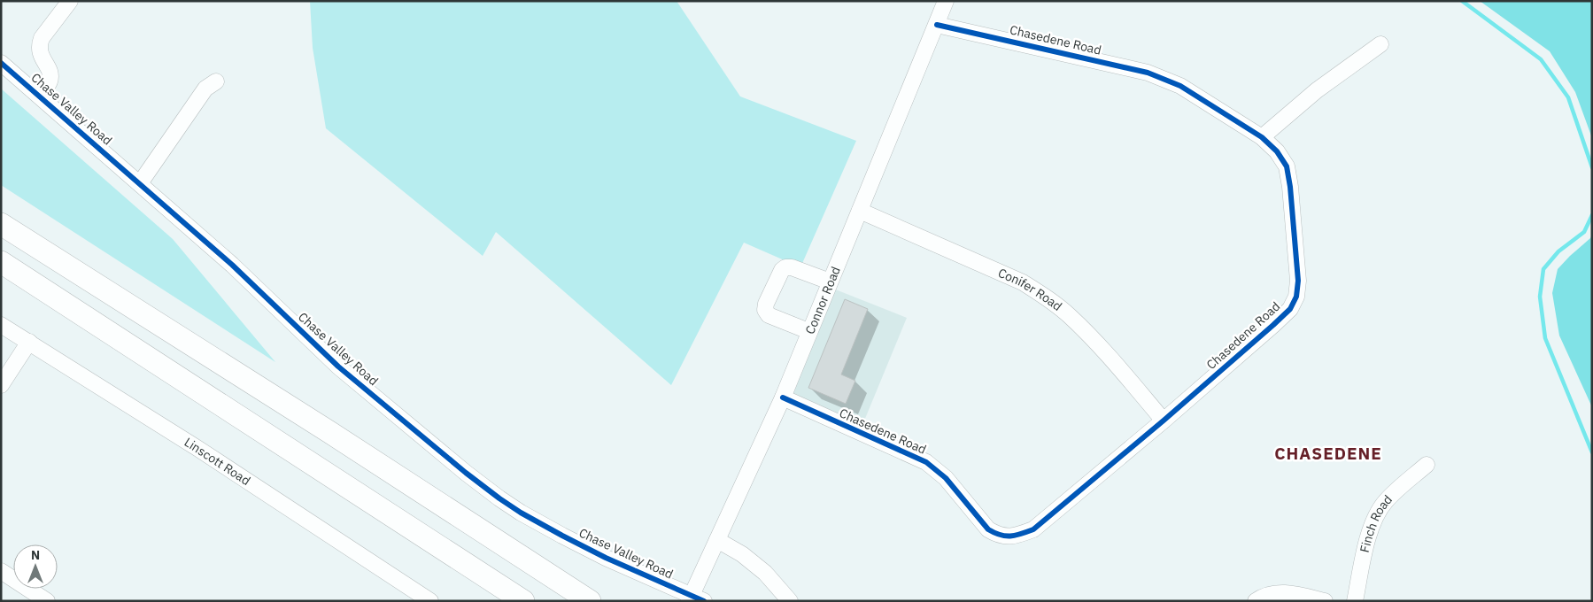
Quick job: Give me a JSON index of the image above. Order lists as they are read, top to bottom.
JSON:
{
  "streets": {
    "street": [
      "Chasedene Road",
      "Chase Valley Road",
      "Conifer Road",
      "Connor Road",
      "Linscott Road",
      "Finch Road"
    ]
  },
  "crossings": [
    ["Chasedene Road", "Conifer Road"],
    ["Chasedene Road", "Connor Road"],
    ["Chase Valley Road", "Connor Road"],
    ["Conifer Road", "Connor Road"]
  ],
  "districts": ["CHASEDENE"],
  "north": "top"
}
